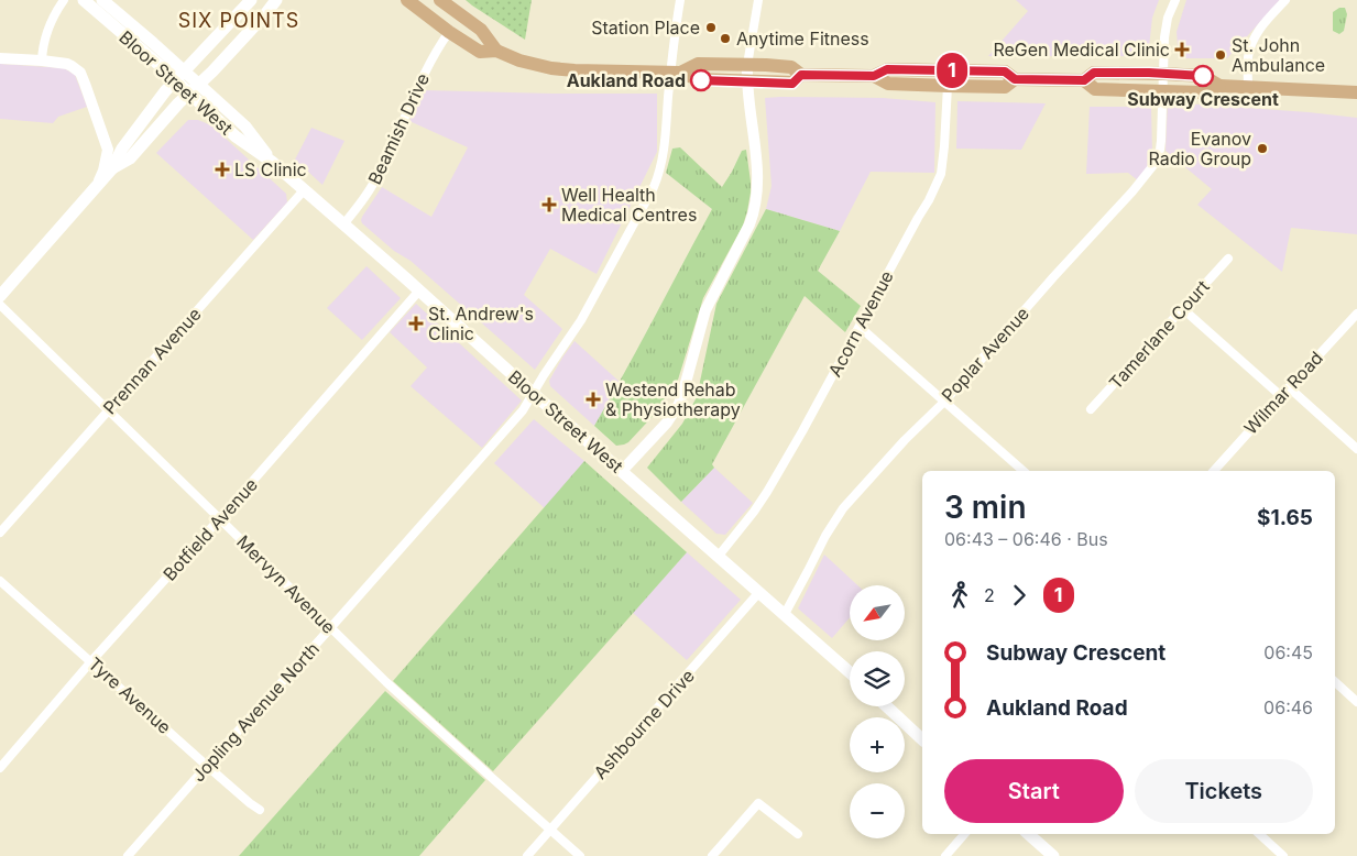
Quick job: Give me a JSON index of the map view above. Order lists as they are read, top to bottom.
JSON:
{
  "streets": {
    "main road": ["Bloor Street West"],
    "street": [
      "Beamish Drive",
      "Acorn Avenue",
      "Tamerlane Court",
      "Poplar Avenue",
      "Prennan Avenue",
      "Wilmar Road",
      "Botfield Avenue",
      "Mervyn Avenue",
      "Tyre Avenue",
      "Jopling Avenue North",
      "Ashbourne Drive"
    ]
  },
  "crossings": [
    ["Bloor Street West", "Beamish Drive"],
    ["Bloor Street West", "Acorn Avenue"],
    ["Bloor Street West", "Poplar Avenue"],
    ["Bloor Street West", "Prennan Avenue"],
    ["Bloor Street West", "Botfield Avenue"],
    ["Bloor Street West", "Jopling Avenue North"],
    ["Bloor Street West", "Ashbourne Drive"],
    ["Prennan Avenue", "Mervyn Avenue"],
    ["Botfield Avenue", "Mervyn Avenue"],
    ["Botfield Avenue", "Tyre Avenue"],
    ["Mervyn Avenue", "Jopling Avenue North"],
    ["Mervyn Avenue", "Ashbourne Drive"],
    ["Tyre Avenue", "Jopling Avenue North"]
  ],
  "districts": ["SIX POINTS"],
  "places": {
    "other": [
      "Station Place",
      "Anytime Fitness",
      "St. John Ambulance",
      "Subway Crescent",
      "Aukland Road",
      "Evanov Radio Group"
    ],
    "health": [
      "ReGen Medical Clinic",
      "LS Clinic",
      "Well Health Medical Centres",
      "St. Andrew's Clinic",
      "Westend Rehab & Physiotherapy"
    ]
  },
  "lines": ["bus line 1"],
  "north": "bottom left",
  "page": {
    "on_map": "1",
    "heading": ["3 min", "06:43 – 06:46 · Bus", "$1.65"],
    "legs": ["2", "1"],
    "map_buttons": ["+", "−"],
    "list": [
      {
        "name": "Subway Crescent",
        "value": "06:45"
      },
      {
        "name": "Aukland Road",
        "value": "06:46"
      }
    ],
    "buttons": ["Start", "Tickets"]
  }
}
